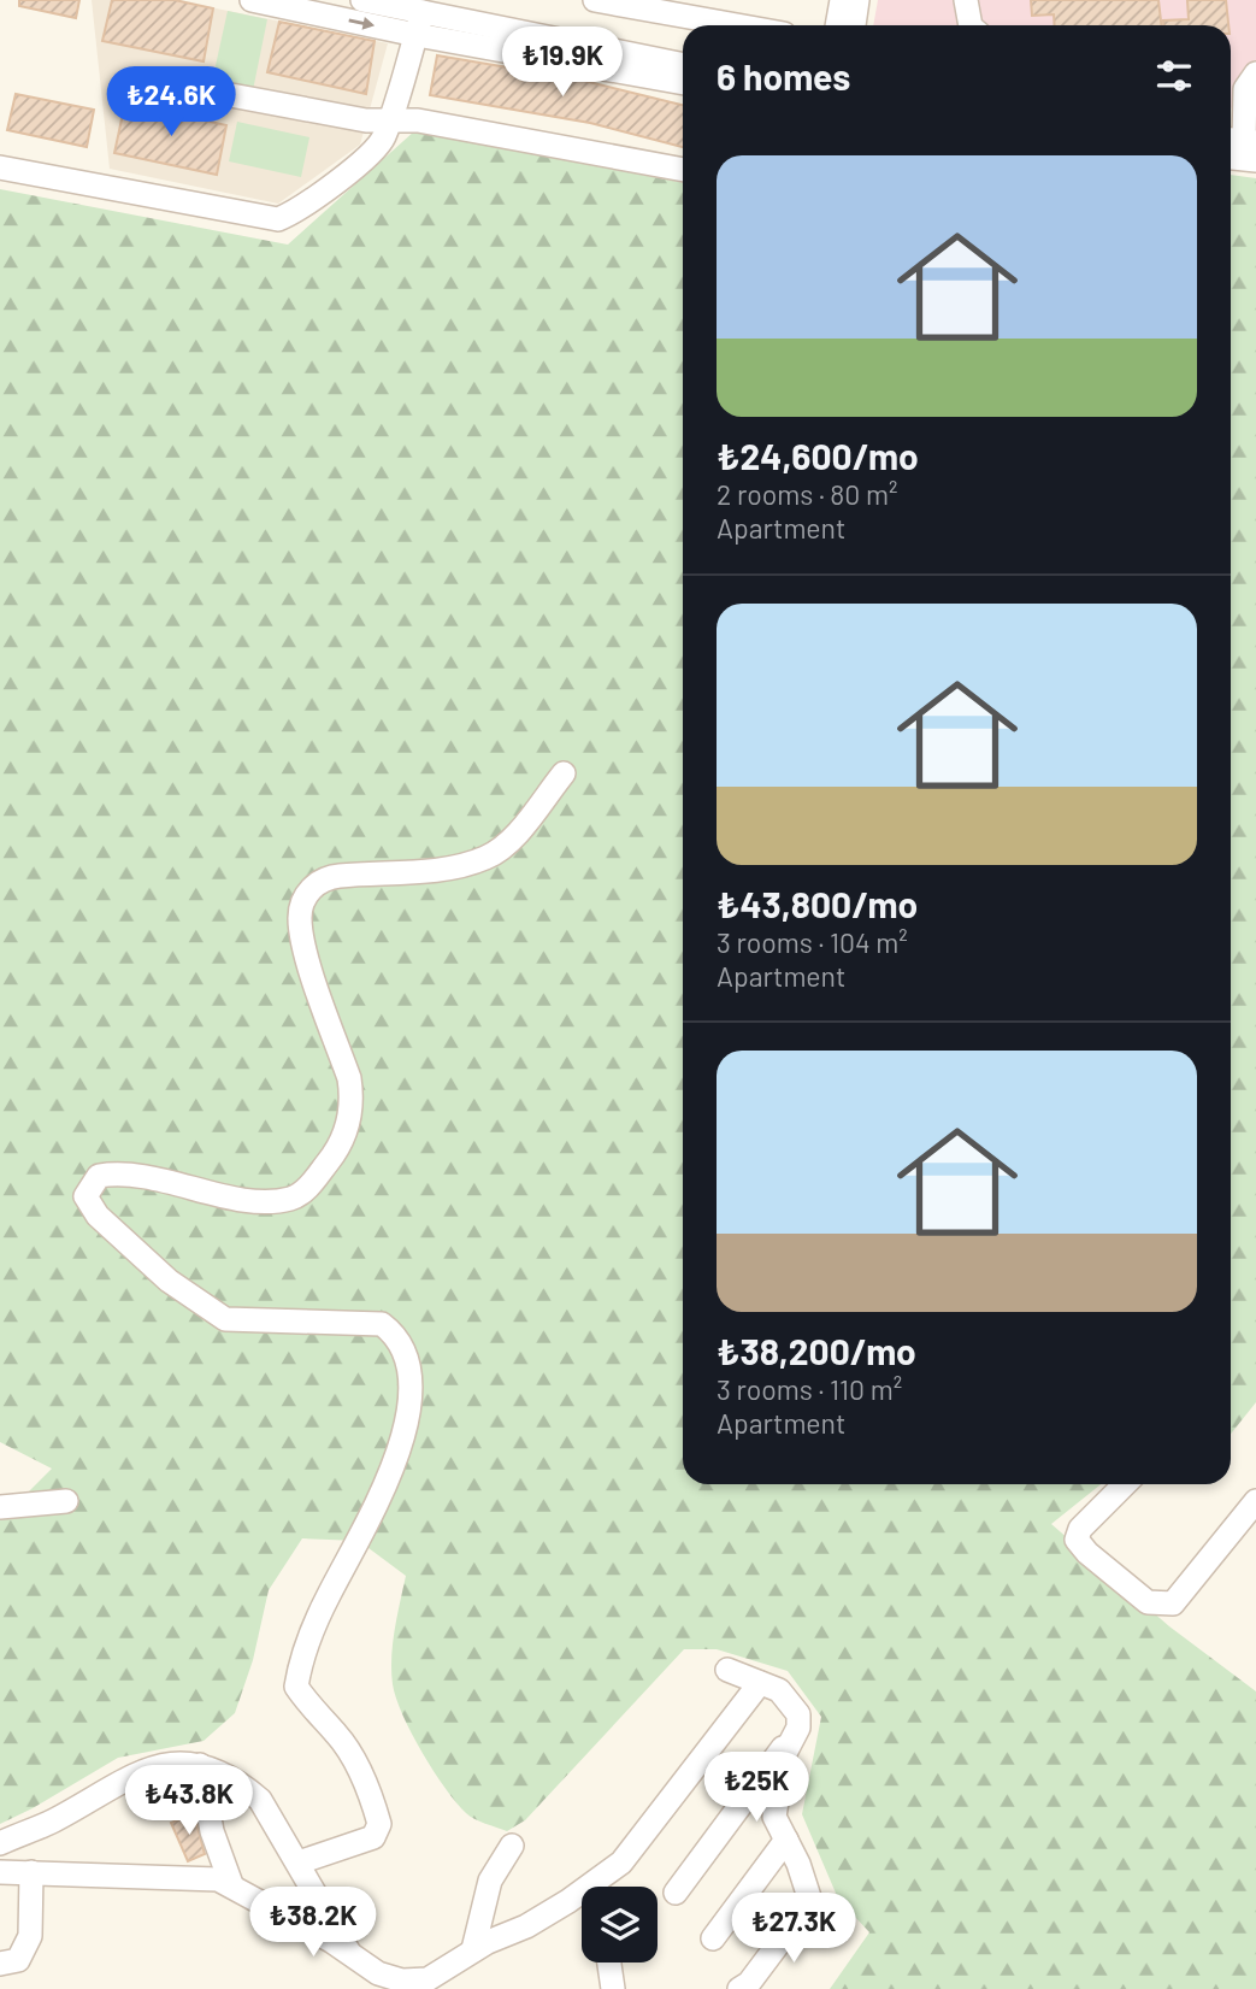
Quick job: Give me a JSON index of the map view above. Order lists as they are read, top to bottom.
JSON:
{
  "page": {
    "heading": "6 homes",
    "price": [
      "₺19.9K",
      "₺24.6K",
      "₺25K",
      "₺43.8K",
      "₺38.2K",
      "₺27.3K"
    ],
    "list": [
      {
        "name": "₺24,600/mo",
        "note": "2 rooms · 80 m² · Apartment"
      },
      {
        "name": "₺43,800/mo",
        "note": "3 rooms · 104 m² · Apartment"
      },
      {
        "name": "₺38,200/mo",
        "note": "3 rooms · 110 m² · Apartment"
      }
    ]
  }
}
